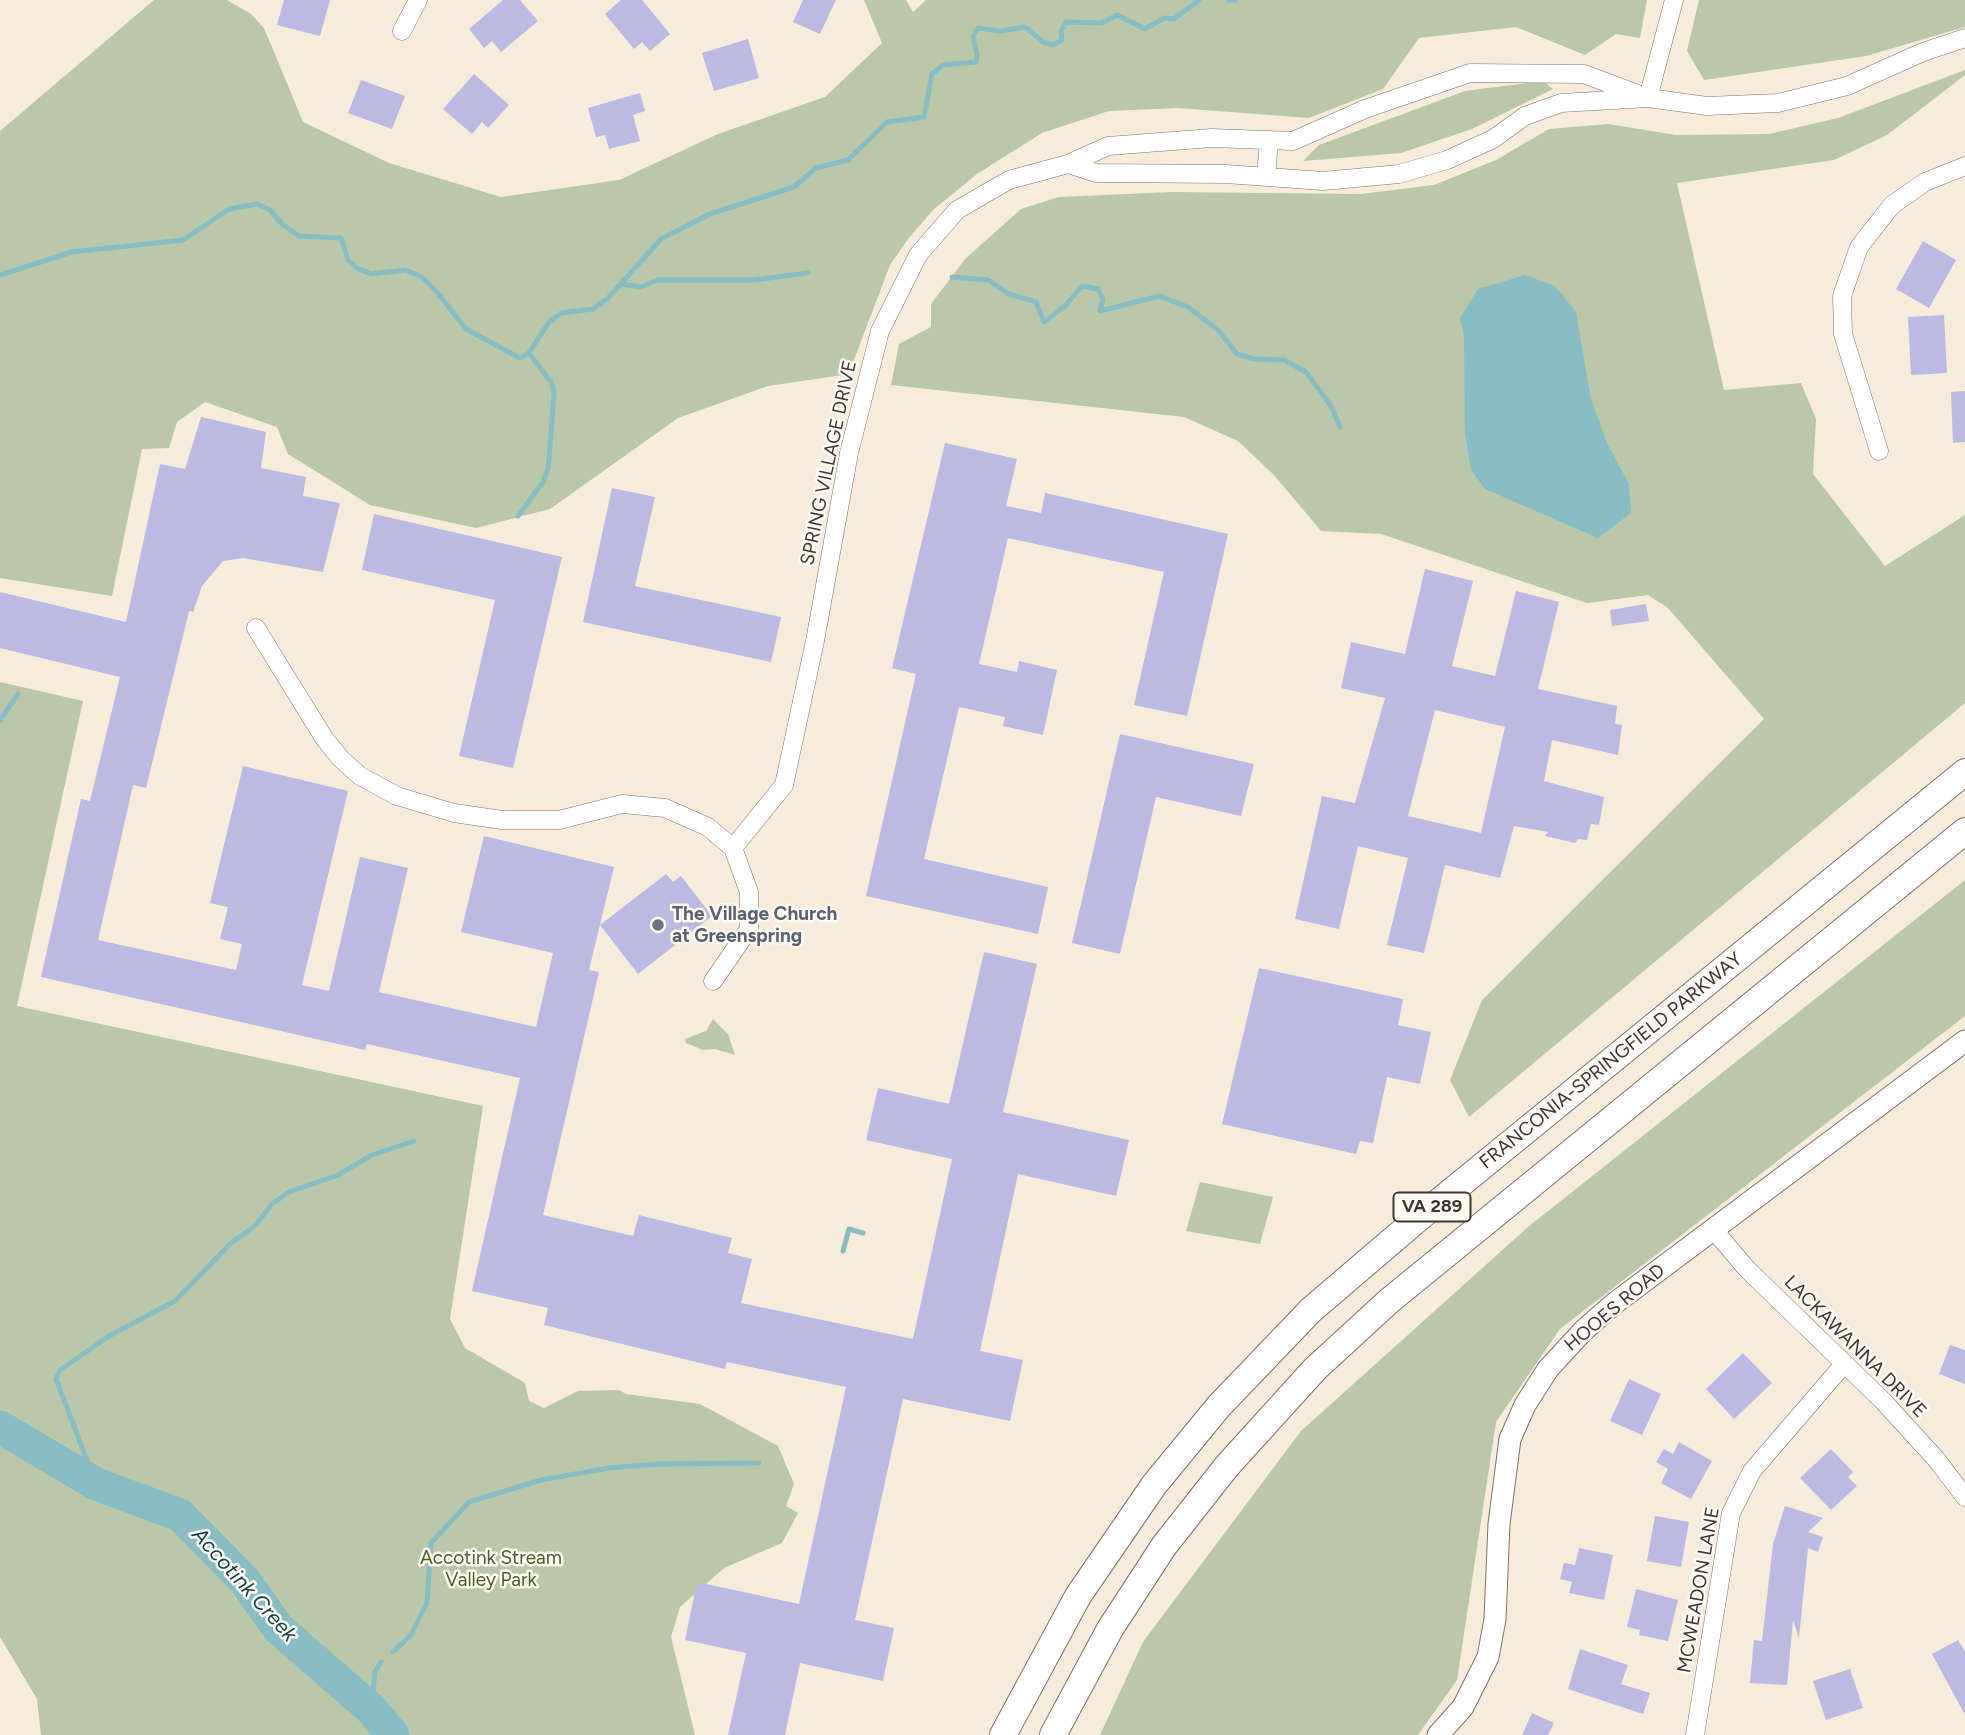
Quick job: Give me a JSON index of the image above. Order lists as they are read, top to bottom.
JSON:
{
  "streets": {
    "main road": ["FRANCONIA-SPRINGFIELD PARKWAY", "VA 289"],
    "street": [
      "SPRING VILLAGE DRIVE",
      "HOOES ROAD",
      "LACKAWANNA DRIVE",
      "MCWEADON LANE"
    ]
  },
  "crossings": [
    ["HOOES ROAD", "LACKAWANNA DRIVE"],
    ["LACKAWANNA DRIVE", "MCWEADON LANE"]
  ],
  "water": ["Accotink Creek"],
  "parks": ["Accotink Stream Valley Park"],
  "places": ["The Village Church at Greenspring"]
}
